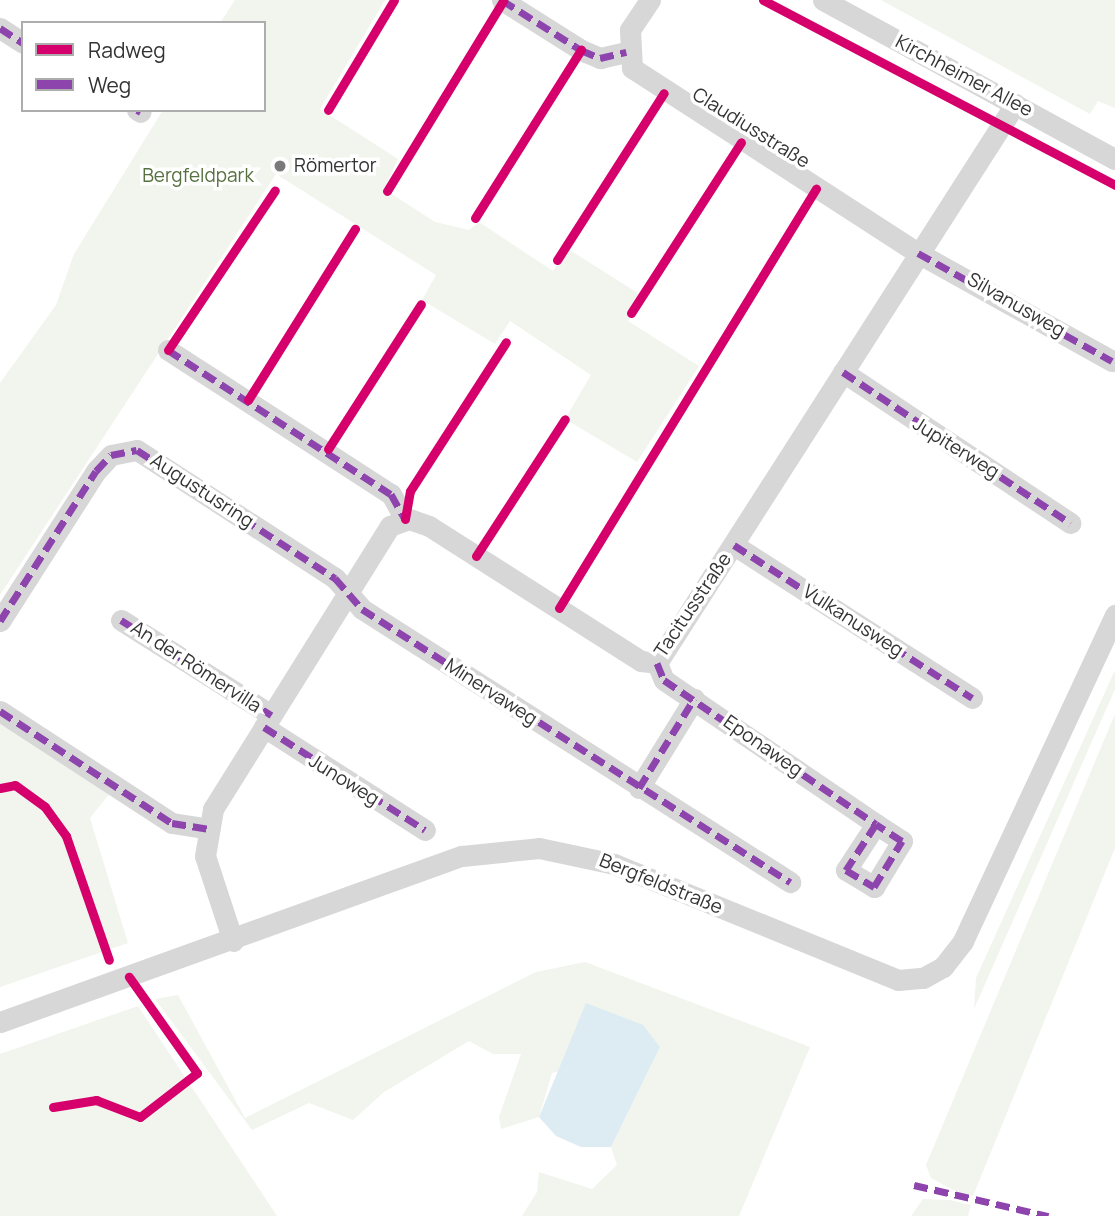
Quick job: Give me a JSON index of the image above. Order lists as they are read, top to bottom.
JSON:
{
  "streets": {
    "street": [
      "Kirchheimer Allee",
      "Claudiusstraße",
      "Silvanusweg",
      "Jupiterweg",
      "Augustusring",
      "Tacitusstraße",
      "Vulkanusweg",
      "An der Römervilla",
      "Minervaweg",
      "Eponaweg",
      "Junoweg",
      "Bergfeldstraße"
    ]
  },
  "crossings": [
    ["Kirchheimer Allee", "Tacitusstraße"],
    ["Claudiusstraße", "Silvanusweg"],
    ["Claudiusstraße", "Tacitusstraße"],
    ["Silvanusweg", "Tacitusstraße"],
    ["Jupiterweg", "Tacitusstraße"],
    ["Augustusring", "Minervaweg"],
    ["Tacitusstraße", "Vulkanusweg"],
    ["Tacitusstraße", "Eponaweg"],
    ["An der Römervilla", "Junoweg"]
  ],
  "parks": ["Bergfeldpark"],
  "places": ["Römertor"],
  "legend": ["Radweg", "Weg"]
}
